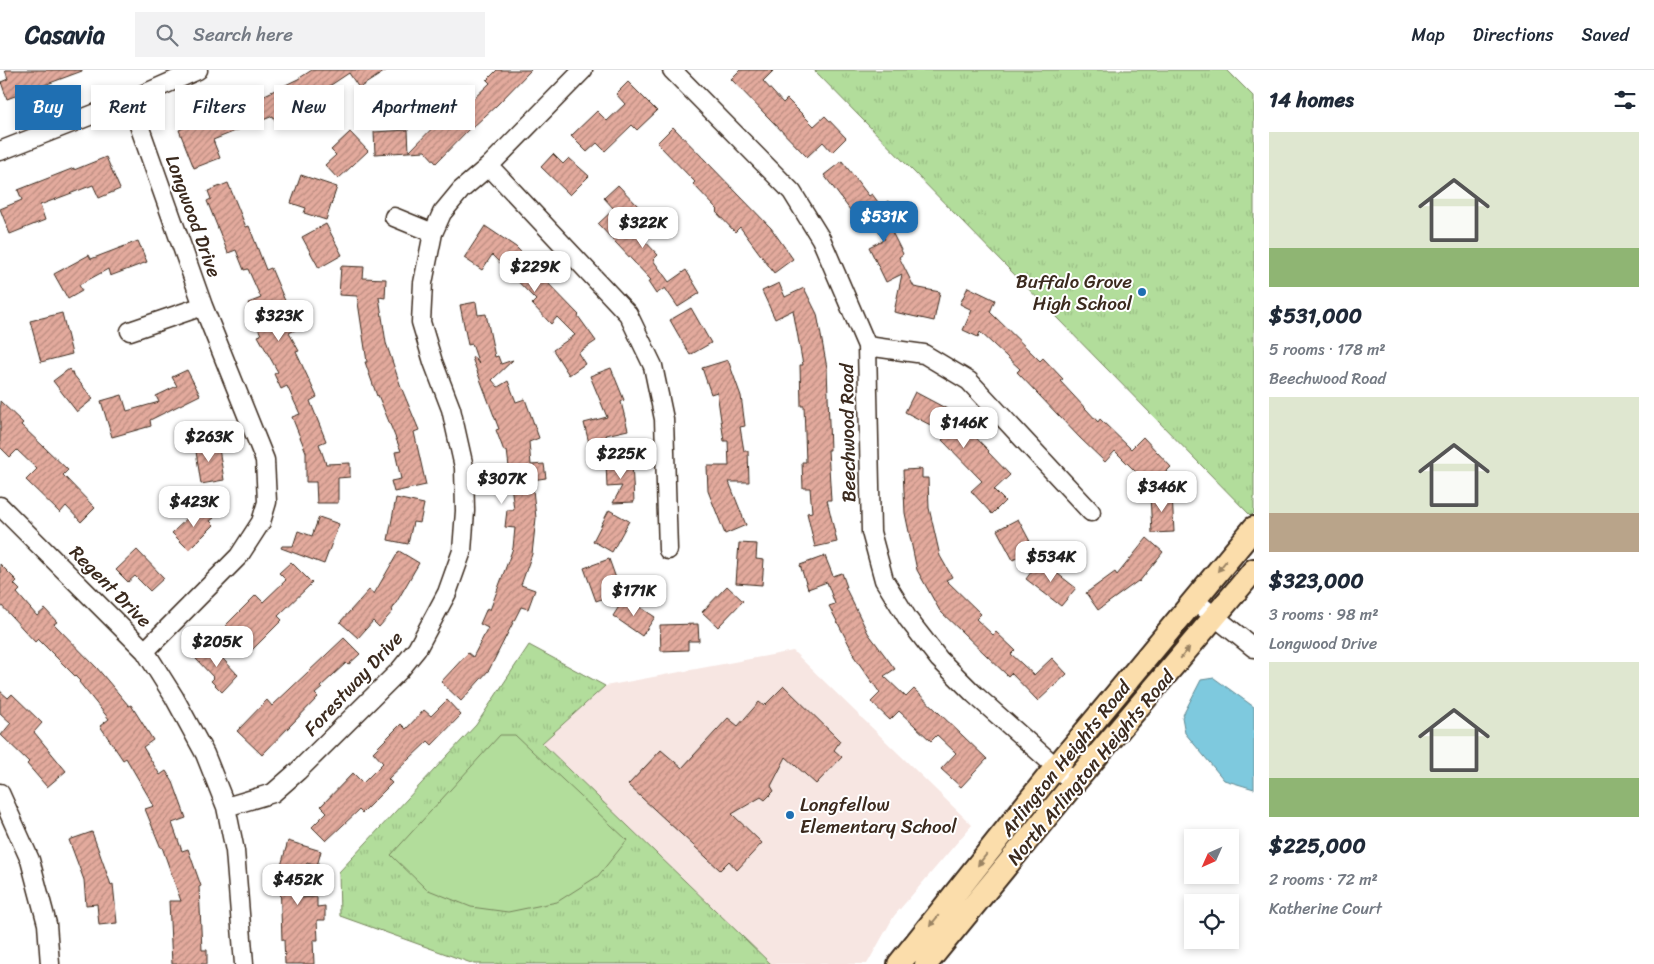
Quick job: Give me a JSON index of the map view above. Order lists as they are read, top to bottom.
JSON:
{
  "streets": {
    "main road": ["Arlington Heights Road", "North Arlington Heights Road"],
    "street": [
      "Longwood Drive",
      "Beechwood Road",
      "Regent Drive",
      "Forestway Drive"
    ]
  },
  "crossings": [
    ["Longwood Drive", "Regent Drive"],
    ["Beechwood Road", "Arlington Heights Road"],
    ["Beechwood Road", "North Arlington Heights Road"],
    ["Regent Drive", "Forestway Drive"]
  ],
  "one_way": ["Arlington Heights Road", "North Arlington Heights Road"],
  "places": ["Buffalo Grove High School", "Longfellow Elementary School"],
  "north": "bottom left",
  "page": {
    "header": "Casavia",
    "search": "Search here",
    "nav": ["Map", "Directions", "Saved"],
    "heading": "14 homes",
    "chip": [
      "Buy",
      "Rent",
      "Filters",
      "New",
      "Apartment"
    ],
    "list": [
      {
        "name": "$531,000",
        "note": "5 rooms · 178 m² · Beechwood Road"
      },
      {
        "name": "$323,000",
        "note": "3 rooms · 98 m² · Longwood Drive"
      },
      {
        "name": "$225,000",
        "note": "2 rooms · 72 m² · Katherine Court"
      }
    ],
    "price": [
      "$531K",
      "$322K",
      "$229K",
      "$323K",
      "$146K",
      "$263K",
      "$225K",
      "$307K",
      "$346K",
      "$423K",
      "$534K",
      "$171K",
      "$205K",
      "$452K"
    ]
  }
}
